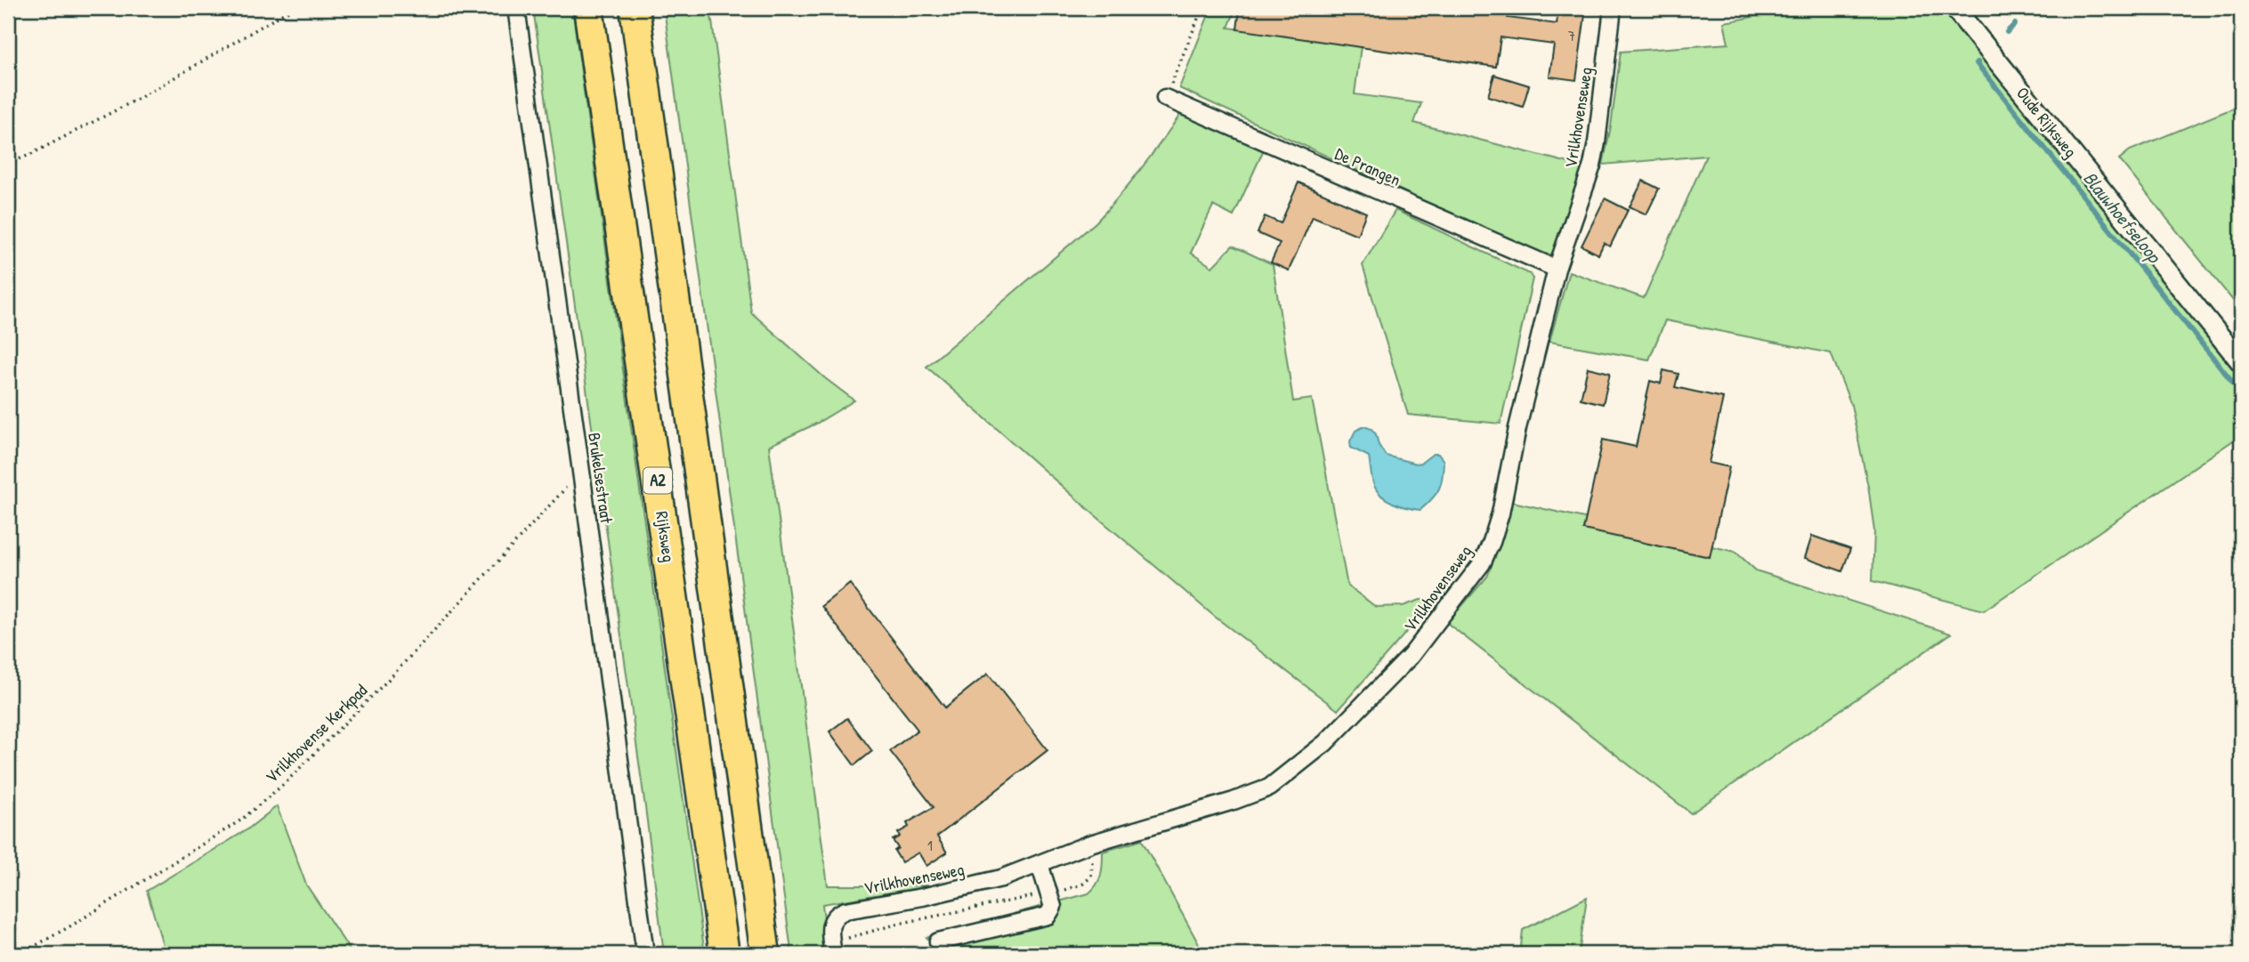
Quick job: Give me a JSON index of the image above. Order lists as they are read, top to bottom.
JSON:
{
  "streets": {
    "highway": ["A2", "Rijksweg"],
    "street": [
      "Vrilkhovenseweg",
      "Oude Rijksweg",
      "De Prangen",
      "Brukelsestraat"
    ],
    "path": ["Vrilkhovense Kerkpad"]
  },
  "crossings": [
    ["Vrilkhovenseweg", "De Prangen"],
    ["Brukelsestraat", "Vrilkhovense Kerkpad"]
  ],
  "water": ["Blauwhoefseloop"],
  "house_numbers": ["7", "1"]
}
